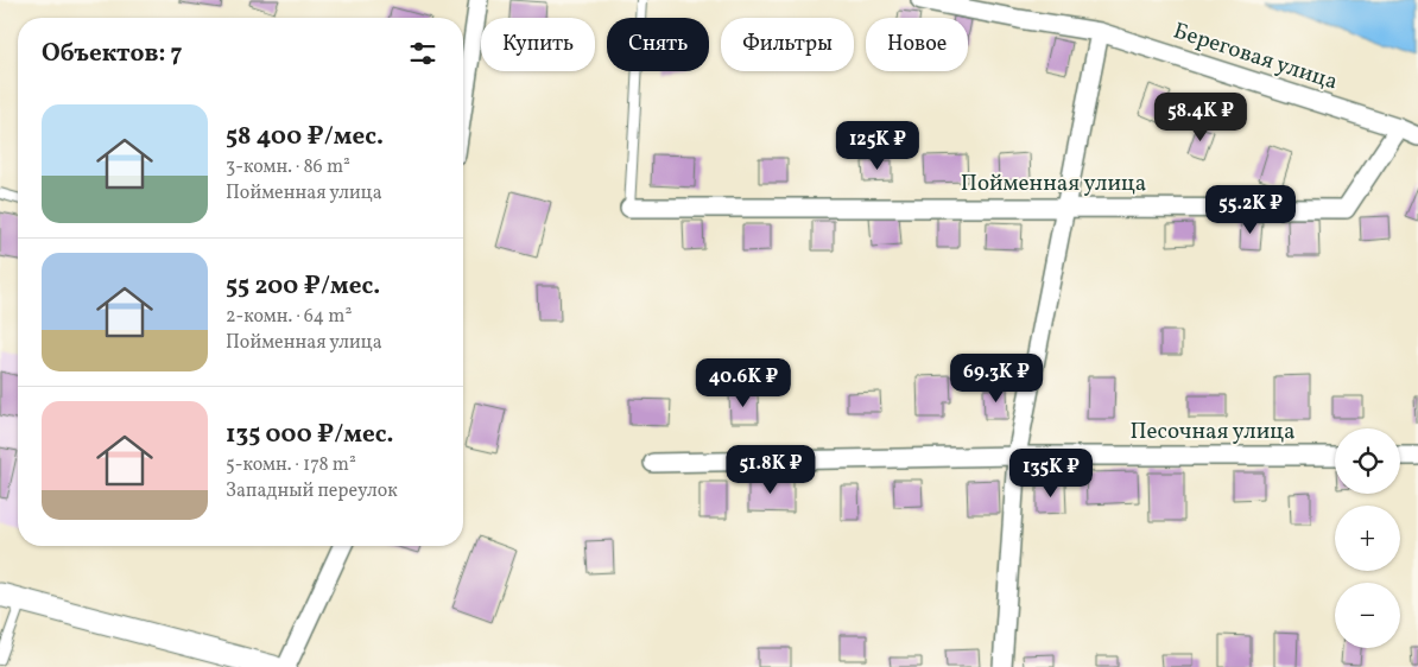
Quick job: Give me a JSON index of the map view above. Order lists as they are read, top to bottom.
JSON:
{
  "streets": {
    "street": ["Береговая улица", "Пойменная улица", "Песочная улица"]
  },
  "crossings": [
    ["Береговая улица", "Пойменная улица"]
  ],
  "page": {
    "chip": [
      "Купить",
      "Снять",
      "Фильтры",
      "Новое"
    ],
    "heading": "Объектов: 7",
    "list": [
      {
        "name": "58 400 ₽/мес.",
        "note": "3-комн. · 86 m² · Пойменная улица"
      },
      {
        "name": "55 200 ₽/мес.",
        "note": "2-комн. · 64 m² · Пойменная улица"
      },
      {
        "name": "135 000 ₽/мес.",
        "note": "5-комн. · 178 m² · Западный переулок"
      }
    ],
    "price": [
      "58.4K ₽",
      "125K ₽",
      "55.2K ₽",
      "69.3K ₽",
      "40.6K ₽",
      "51.8K ₽",
      "135K ₽"
    ],
    "map_buttons": ["+", "−"]
  }
}
